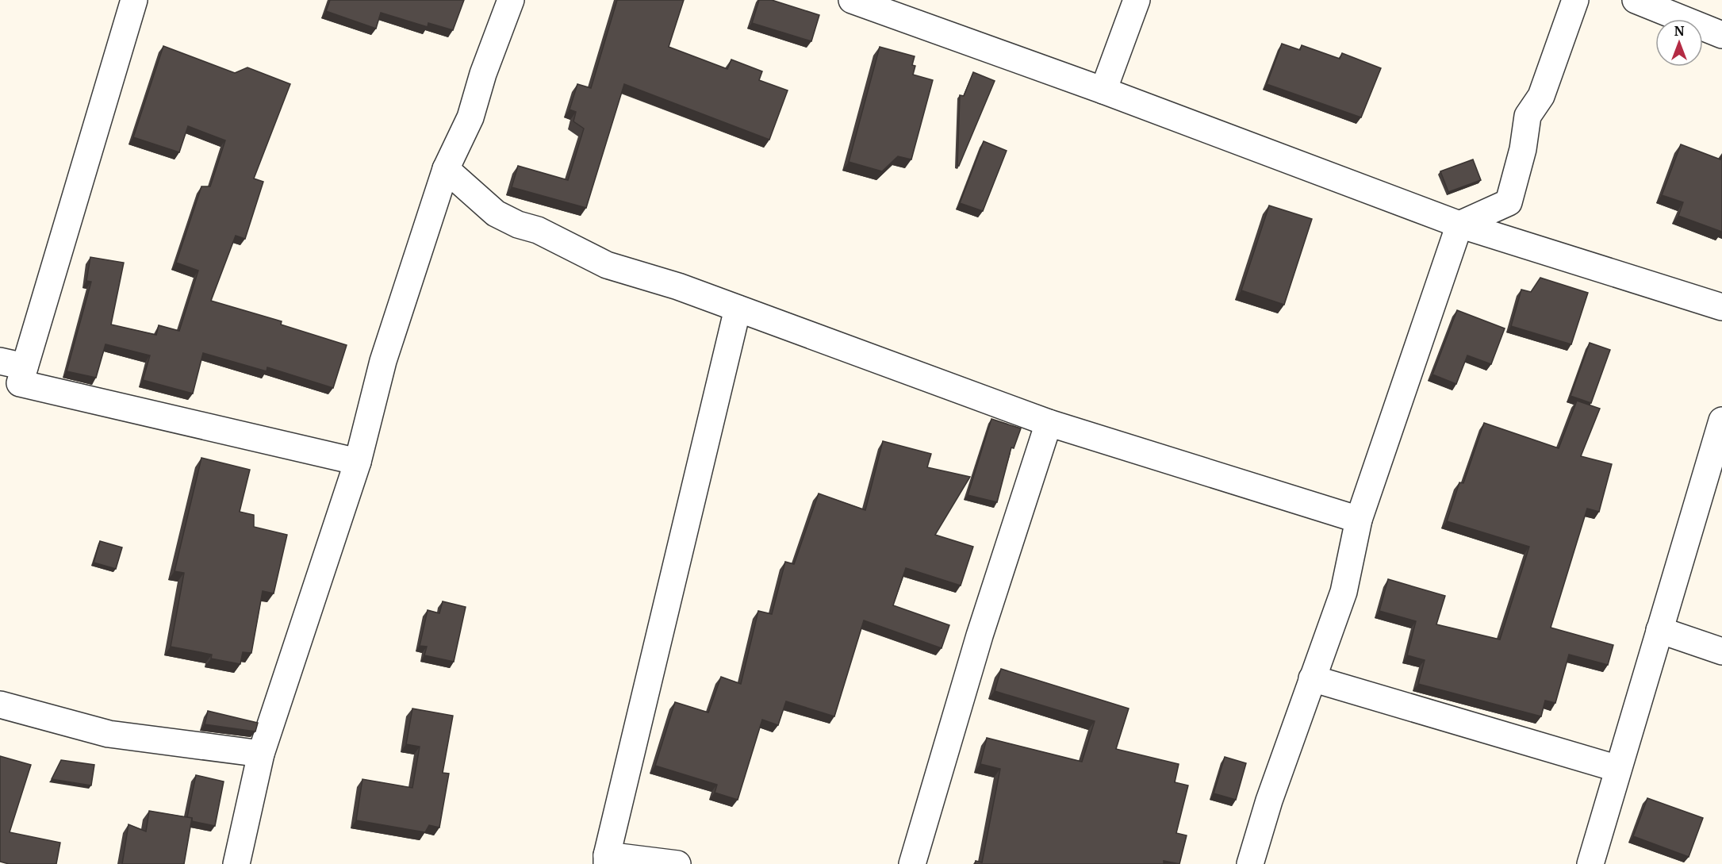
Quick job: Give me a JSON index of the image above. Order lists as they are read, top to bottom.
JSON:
{
  "north": "top"
}
